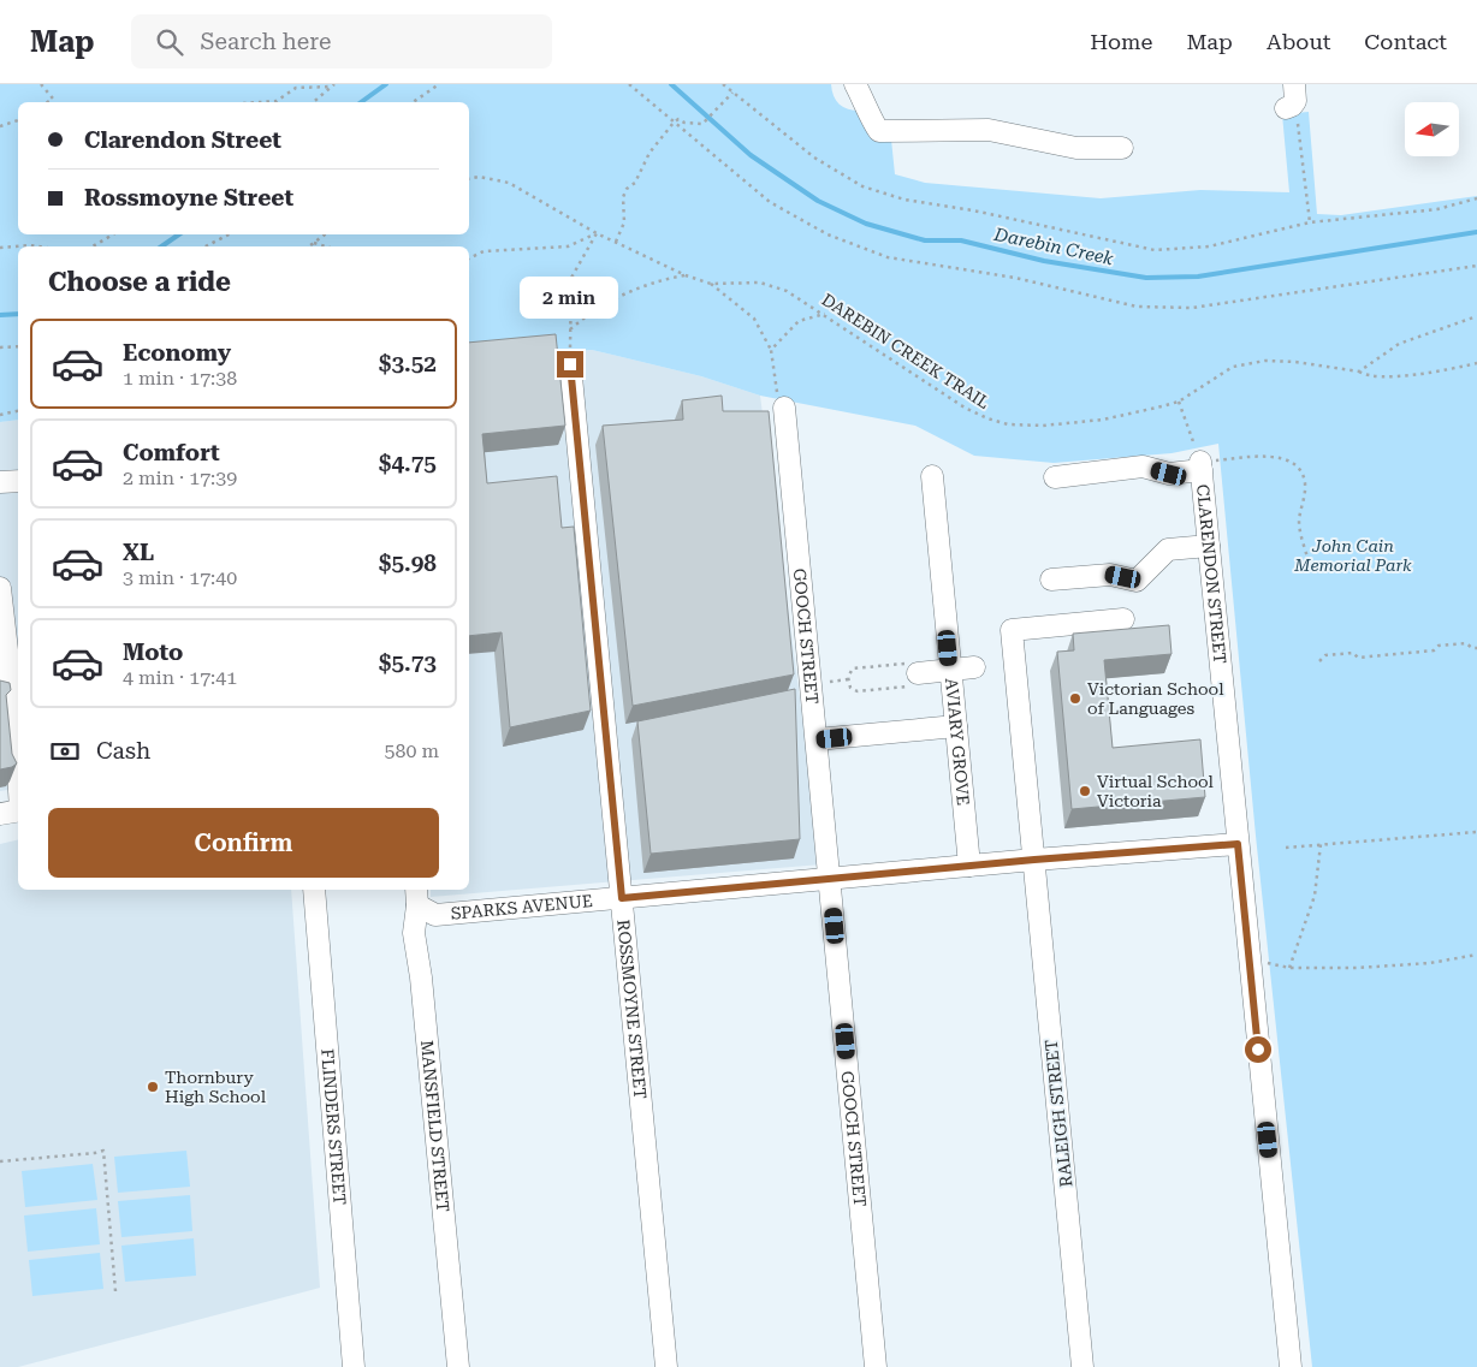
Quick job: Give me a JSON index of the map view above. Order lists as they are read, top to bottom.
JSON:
{
  "streets": {
    "street": [
      "CLARENDON STREET",
      "GOOCH STREET",
      "AVIARY GROVE",
      "SPARKS AVENUE",
      "ROSSMOYNE STREET",
      "RALEIGH STREET",
      "FLINDERS STREET",
      "MANSFIELD STREET"
    ],
    "path": ["DAREBIN CREEK TRAIL"]
  },
  "crossings": [
    ["CLARENDON STREET", "SPARKS AVENUE"],
    ["GOOCH STREET", "SPARKS AVENUE"],
    ["AVIARY GROVE", "SPARKS AVENUE"],
    ["SPARKS AVENUE", "ROSSMOYNE STREET"],
    ["SPARKS AVENUE", "RALEIGH STREET"],
    ["SPARKS AVENUE", "MANSFIELD STREET"]
  ],
  "water": ["Darebin Creek"],
  "parks": ["John Cain Memorial Park"],
  "places": ["Victorian School of Languages", "Virtual School Victoria", "Thornbury High School"],
  "north": "left",
  "page": {
    "header": "Map",
    "search": "Search here",
    "nav": [
      "Home",
      "Map",
      "About",
      "Contact"
    ],
    "banner": ["Clarendon Street", "Rossmoyne Street"],
    "heading": "Choose a ride",
    "bubble": "2 min",
    "list": [
      {
        "name": "Economy",
        "note": "1 min · 17:38",
        "value": "$3.52"
      },
      {
        "name": "Comfort",
        "note": "2 min · 17:39",
        "value": "$4.75"
      },
      {
        "name": "XL",
        "note": "3 min · 17:40",
        "value": "$5.98"
      },
      {
        "name": "Moto",
        "note": "4 min · 17:41",
        "value": "$5.73"
      }
    ],
    "pay": ["Cash", "580 m"],
    "buttons": "Confirm"
  }
}
